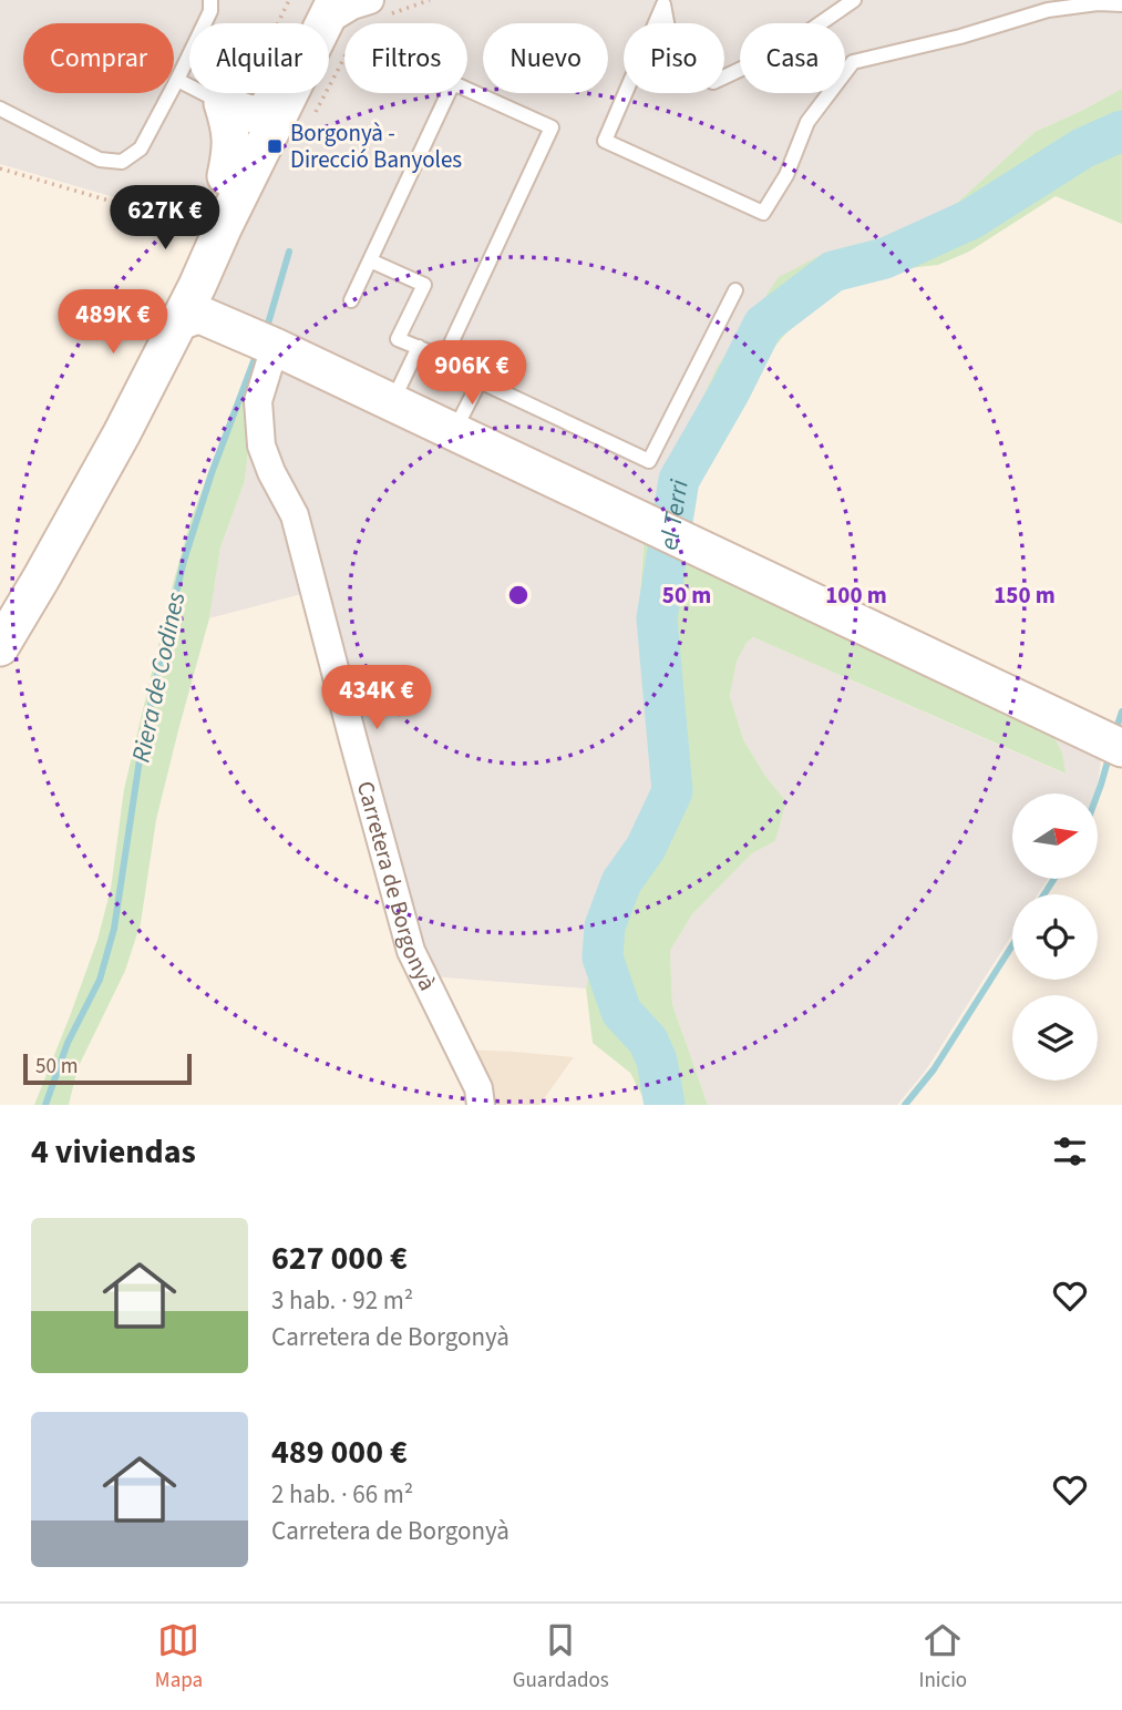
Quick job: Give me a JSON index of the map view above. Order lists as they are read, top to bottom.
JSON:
{
  "streets": {
    "street": ["Carretera de Borgonyà"]
  },
  "water": ["el Terri", "Riera de Codines"],
  "places": {
    "transit": ["Borgonyà - Direcció Banyoles"]
  },
  "scale_bar": "50 m",
  "north": "right",
  "page": {
    "chip": [
      "Comprar",
      "Alquilar",
      "Filtros",
      "Nuevo",
      "Piso",
      "Casa"
    ],
    "price": [
      "627K €",
      "489K €",
      "906K €",
      "434K €"
    ],
    "scale": "50 m",
    "heading": "4 viviendas",
    "list": [
      {
        "name": "627 000 €",
        "note": "3 hab. · 92 m² · Carretera de Borgonyà"
      },
      {
        "name": "489 000 €",
        "note": "2 hab. · 66 m² · Carretera de Borgonyà"
      }
    ],
    "tabs": ["Mapa", "Guardados", "Inicio"]
  },
  "rings": ["50 m", "100 m", "150 m"]
}
